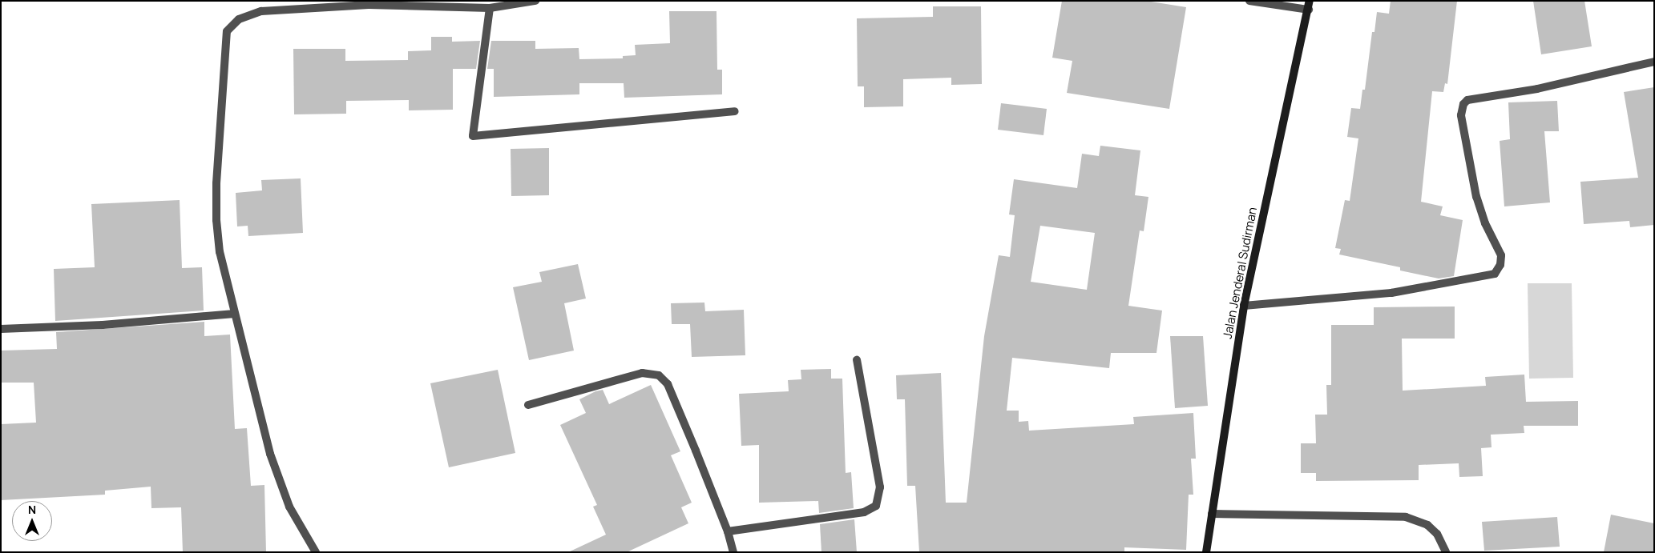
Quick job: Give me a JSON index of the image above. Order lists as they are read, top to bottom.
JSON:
{
  "streets": {
    "street": ["Jalan Jenderal Sudirman"]
  },
  "north": "top"
}
